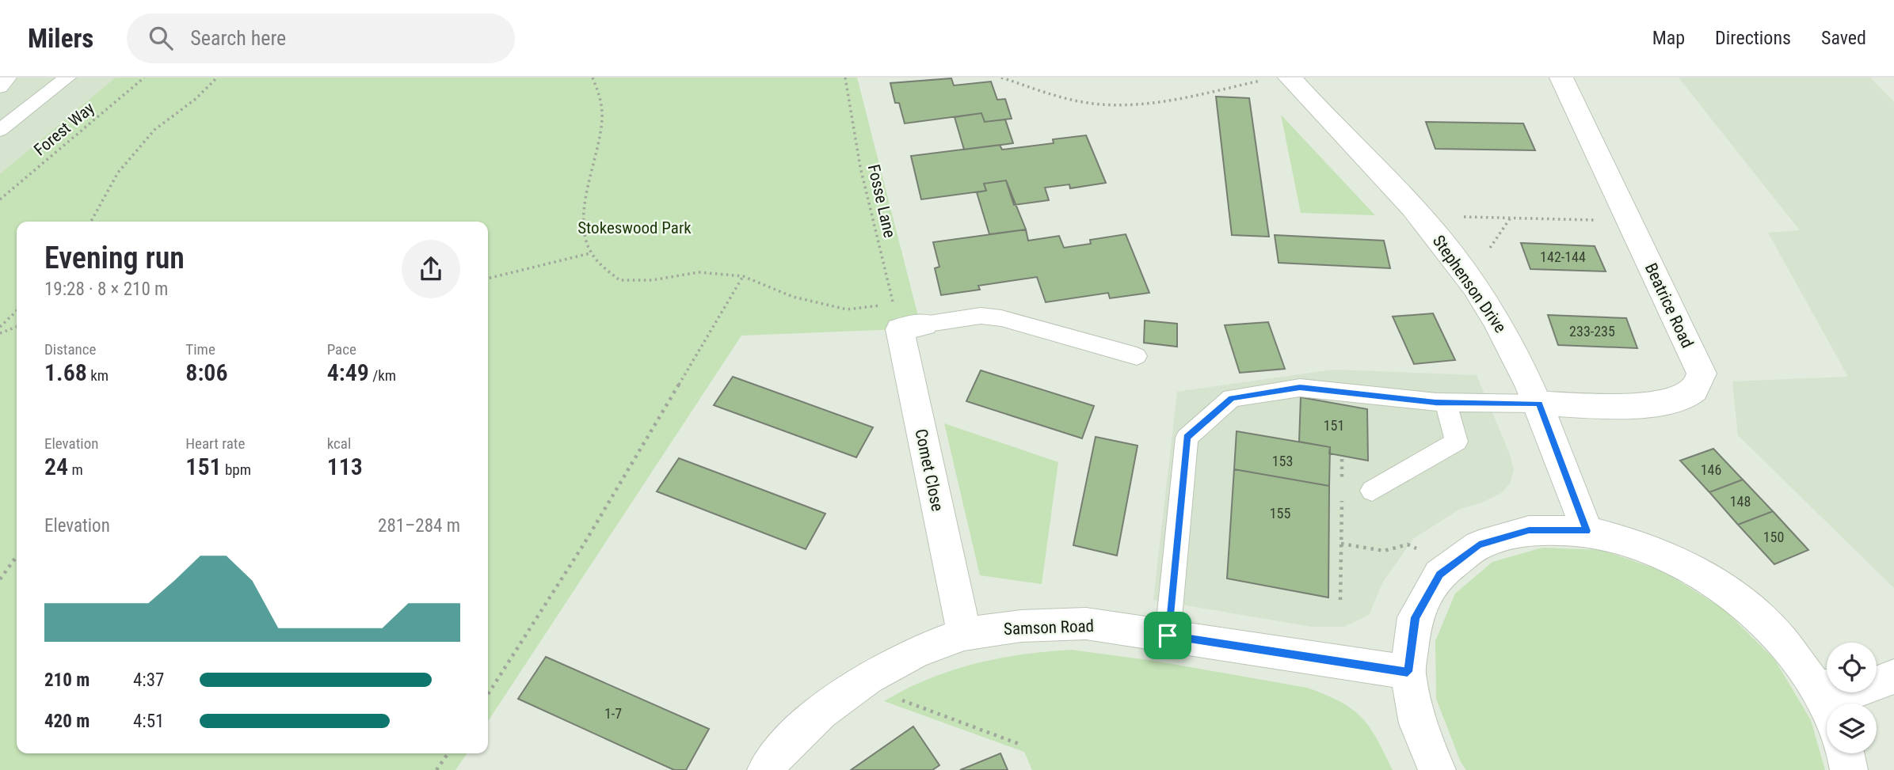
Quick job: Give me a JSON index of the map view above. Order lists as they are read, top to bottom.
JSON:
{
  "streets": {
    "street": [
      "Stephenson Drive",
      "Beatrice Road",
      "Comet Close",
      "Samson Road"
    ],
    "path": ["Forest Way", "Fosse Lane"]
  },
  "crossings": [
    ["Stephenson Drive", "Beatrice Road"],
    ["Comet Close", "Samson Road"]
  ],
  "parks": ["Stokeswood Park"],
  "house_numbers": [
    "142-144",
    "233-235",
    "151",
    "153",
    "146",
    "148",
    "155",
    "150",
    "1-7"
  ],
  "page": {
    "header": "Milers",
    "search": "Search here",
    "nav": ["Map", "Directions", "Saved"],
    "heading": ["Evening run", "19:28 · 8 × 210 m"],
    "stats": [
      ["Distance", "1.68 km"],
      ["Time", "8:06"],
      ["Pace", "4:49 /km"],
      ["Elevation", "24 m"],
      ["Heart rate", "151 bpm"],
      ["kcal", "113"]
    ],
    "chart": ["Elevation", "281–284 m"],
    "list": [
      {
        "name": "210 m",
        "note": "4:37"
      },
      {
        "name": "420 m",
        "note": "4:51"
      }
    ]
  }
}
